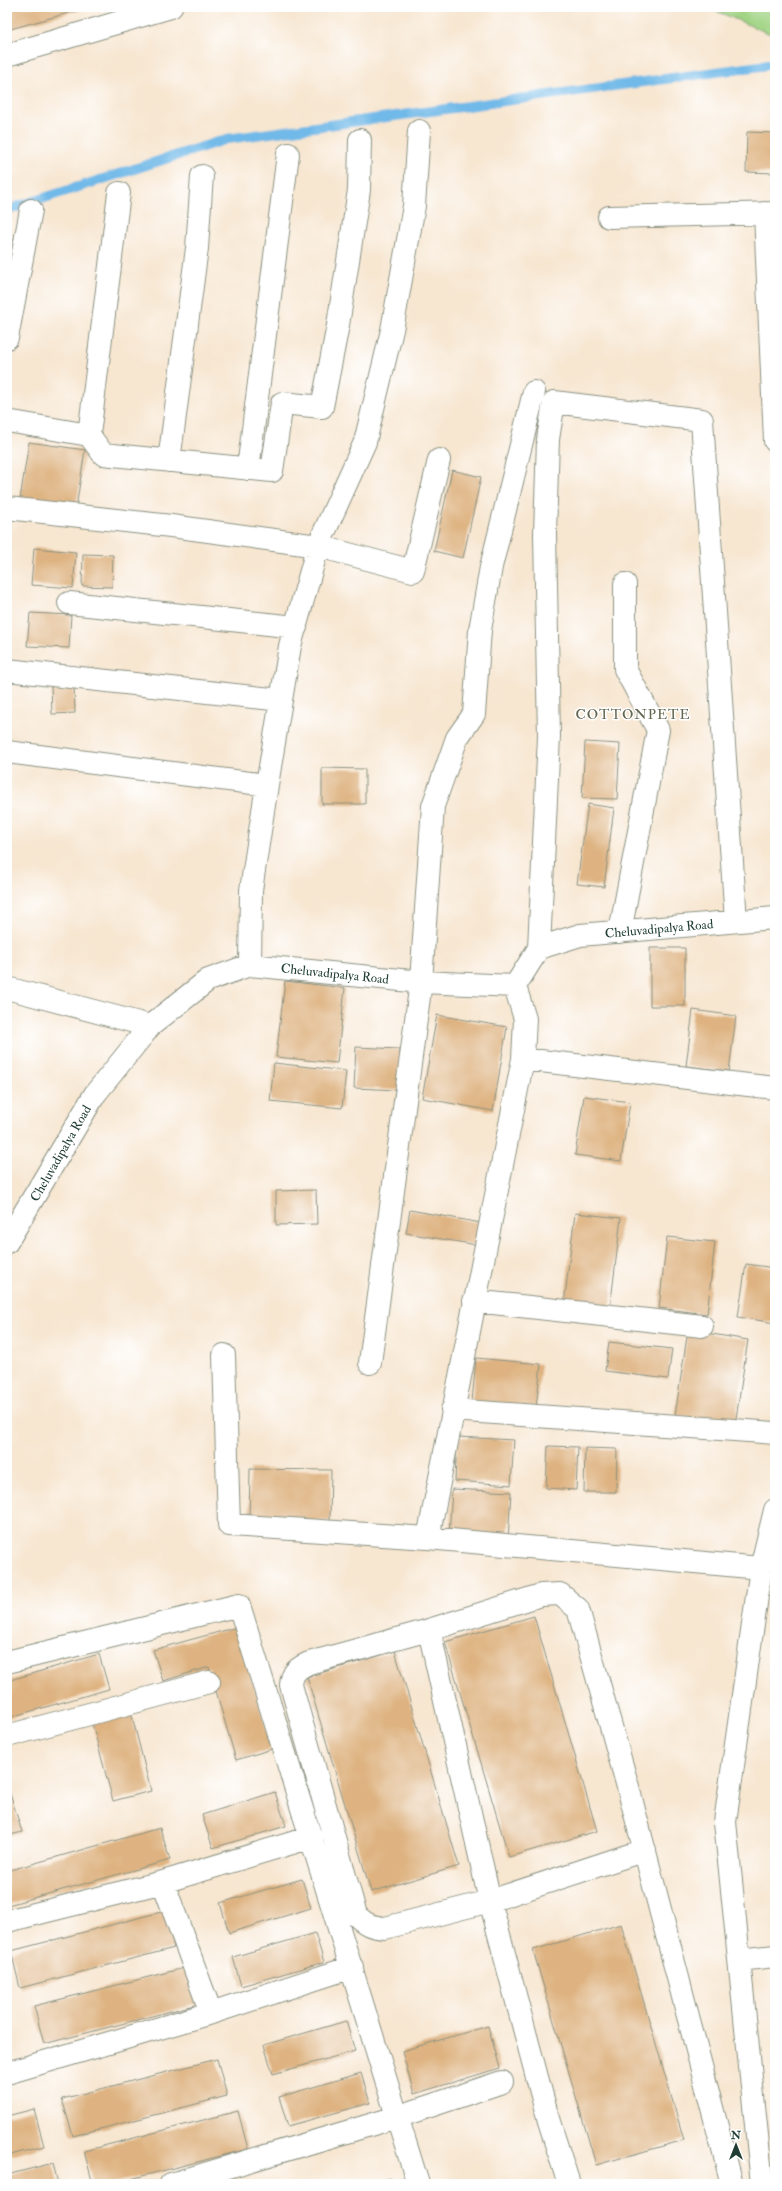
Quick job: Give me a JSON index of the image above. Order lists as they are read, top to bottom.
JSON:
{
  "streets": {
    "street": ["Cheluvadipalya Road"]
  },
  "districts": ["COTTONPETE"],
  "north": "top"
}
